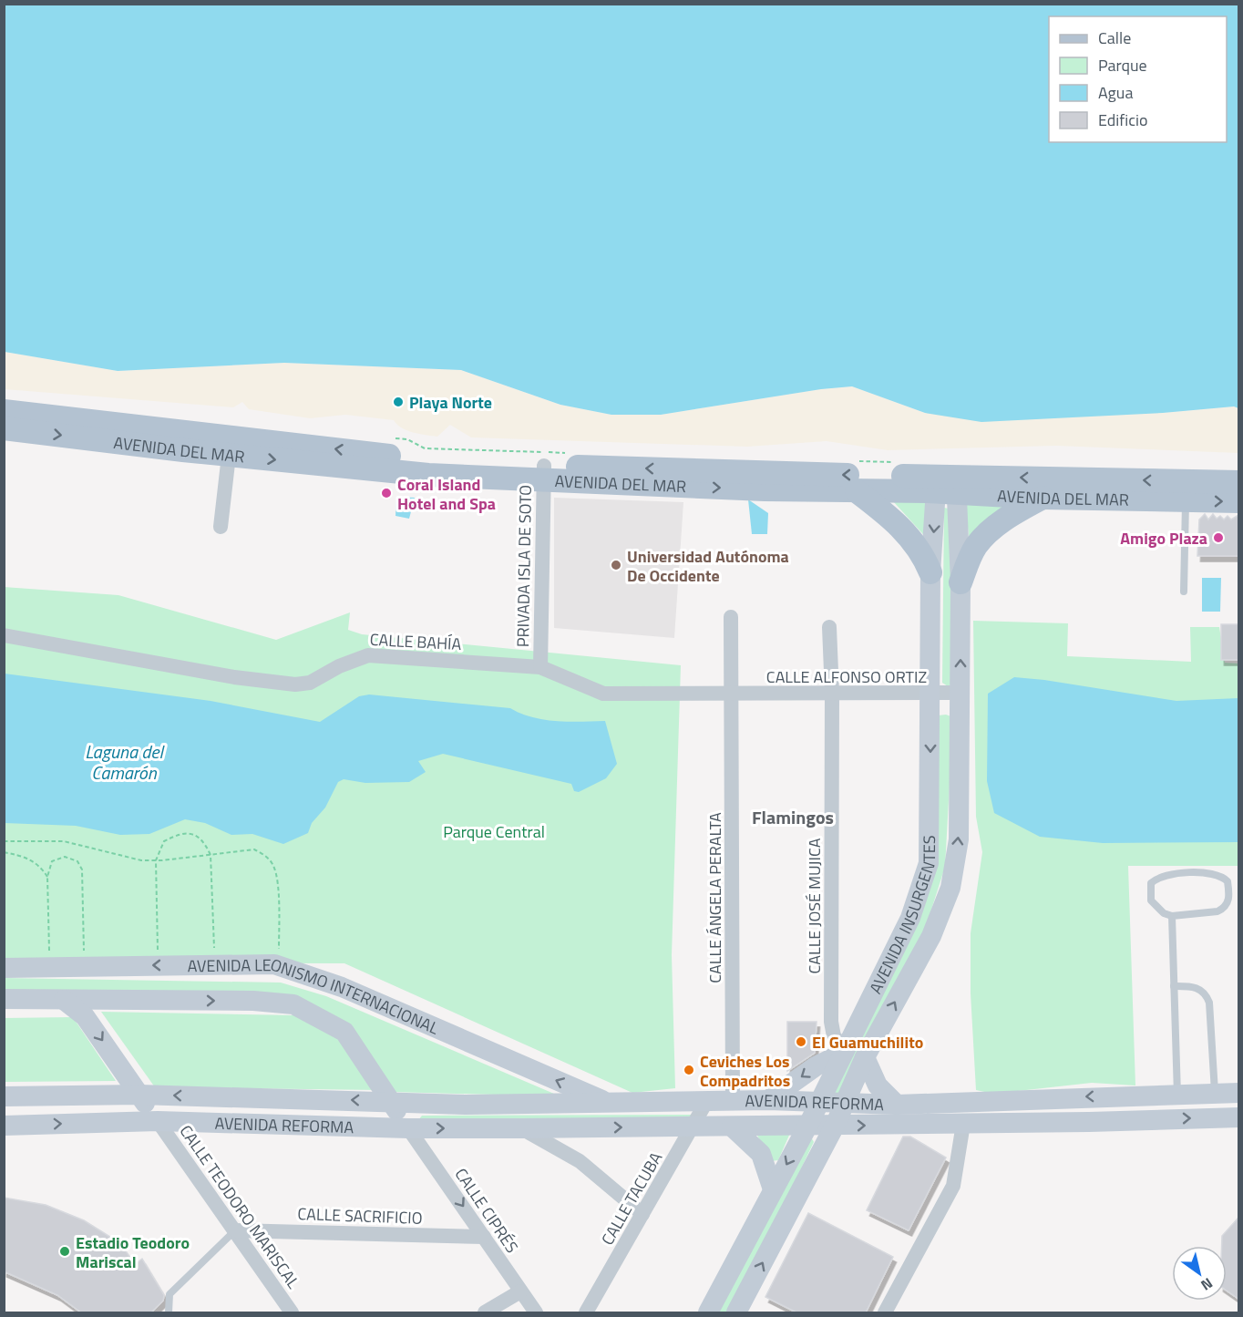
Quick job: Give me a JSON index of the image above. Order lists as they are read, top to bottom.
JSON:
{
  "streets": {
    "main road": [
      "AVENIDA DEL MAR",
      "AVENIDA INSURGENTES",
      "AVENIDA LEONISMO INTERNACIONAL",
      "AVENIDA REFORMA"
    ],
    "street": [
      "PRIVADA ISLA DE SOTO",
      "CALLE BAHÍA",
      "CALLE ALFONSO ORTIZ",
      "CALLE ÁNGELA PERALTA",
      "CALLE JOSÉ MUJICA",
      "CALLE TACUBA",
      "CALLE TEODORO MARISCAL",
      "CALLE CIPRÉS",
      "CALLE SACRIFICIO"
    ]
  },
  "crossings": [
    ["AVENIDA DEL MAR", "PRIVADA ISLA DE SOTO"],
    ["AVENIDA DEL MAR", "AVENIDA INSURGENTES"],
    ["PRIVADA ISLA DE SOTO", "CALLE BAHÍA"],
    ["CALLE BAHÍA", "CALLE ALFONSO ORTIZ"],
    ["CALLE BAHÍA", "CALLE ÁNGELA PERALTA"],
    ["CALLE ALFONSO ORTIZ", "CALLE ÁNGELA PERALTA"],
    ["CALLE ALFONSO ORTIZ", "CALLE JOSÉ MUJICA"],
    ["CALLE ALFONSO ORTIZ", "AVENIDA INSURGENTES"],
    ["CALLE ÁNGELA PERALTA", "AVENIDA REFORMA"],
    ["CALLE JOSÉ MUJICA", "AVENIDA INSURGENTES"],
    ["AVENIDA INSURGENTES", "AVENIDA REFORMA"],
    ["AVENIDA LEONISMO INTERNACIONAL", "AVENIDA REFORMA"],
    ["AVENIDA REFORMA", "CALLE TACUBA"],
    ["AVENIDA REFORMA", "CALLE TEODORO MARISCAL"],
    ["AVENIDA REFORMA", "CALLE CIPRÉS"],
    ["CALLE TEODORO MARISCAL", "CALLE SACRIFICIO"],
    ["CALLE CIPRÉS", "CALLE SACRIFICIO"]
  ],
  "districts": ["Flamingos"],
  "water": ["Laguna del Camarón"],
  "parks": ["Parque Central"],
  "places": [
    "Playa Norte",
    "Coral Island Hotel and Spa",
    "Amigo Plaza",
    "Universidad Autónoma De Occidente",
    "El Guamuchilito",
    "Ceviches Los Compadritos",
    "Estadio Teodoro Mariscal"
  ],
  "legend": [
    "Calle",
    "Parque",
    "Agua",
    "Edificio"
  ],
  "north": "bottom right"
}
